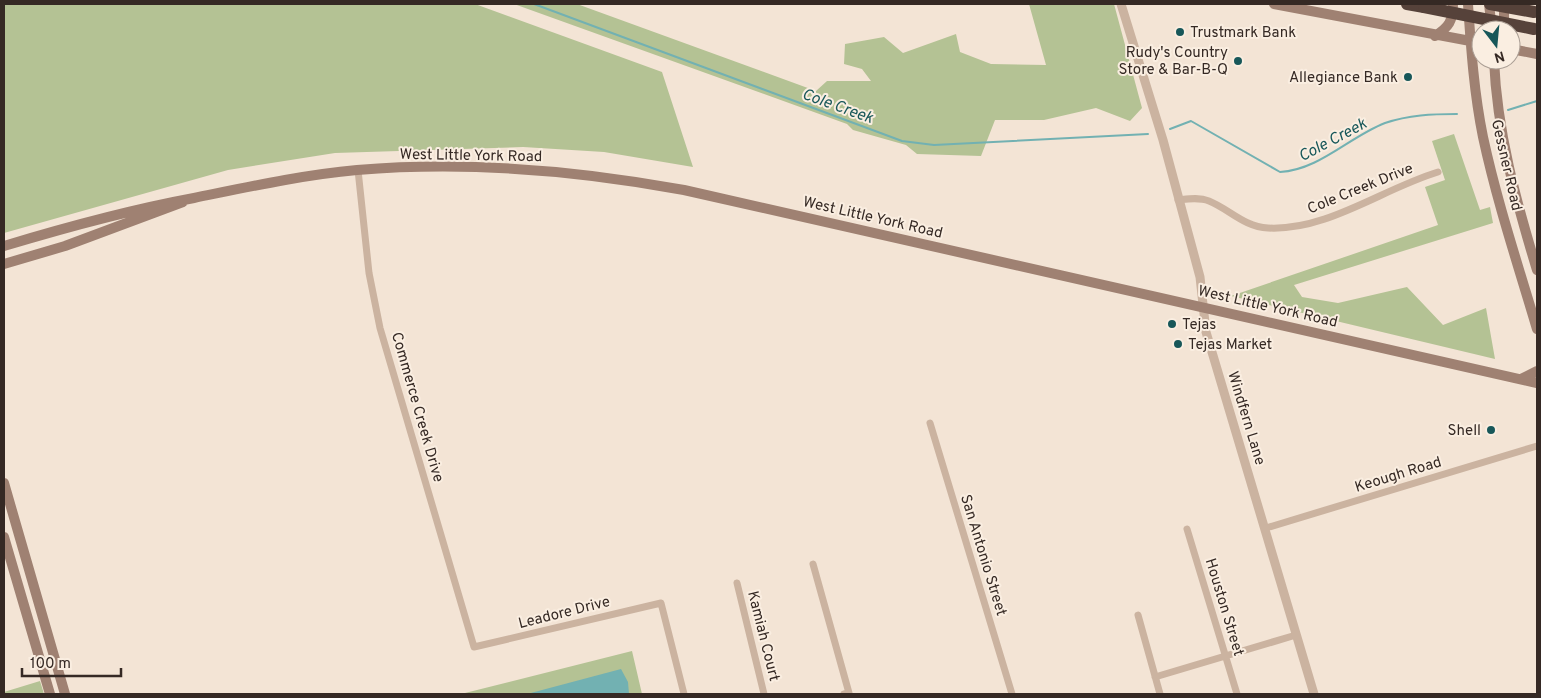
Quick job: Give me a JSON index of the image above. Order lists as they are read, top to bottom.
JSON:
{
  "streets": {
    "main road": ["West Little York Road", "Gessner Road"],
    "street": [
      "Cole Creek Drive",
      "Commerce Creek Drive",
      "Windfern Lane",
      "Keough Road",
      "San Antonio Street",
      "Houston Street",
      "Leadore Drive",
      "Kamiah Court"
    ]
  },
  "crossings": [
    ["West Little York Road", "Commerce Creek Drive"],
    ["West Little York Road", "Windfern Lane"],
    ["Cole Creek Drive", "Windfern Lane"],
    ["Commerce Creek Drive", "Leadore Drive"],
    ["Windfern Lane", "Keough Road"]
  ],
  "water": ["Cole Creek"],
  "places": [
    "Trustmark Bank",
    "Rudy's Country Store & Bar-B-Q",
    "Allegiance Bank",
    "Tejas",
    "Tejas Market",
    "Shell"
  ],
  "scale_bar": "100 m",
  "north": "bottom"
}
